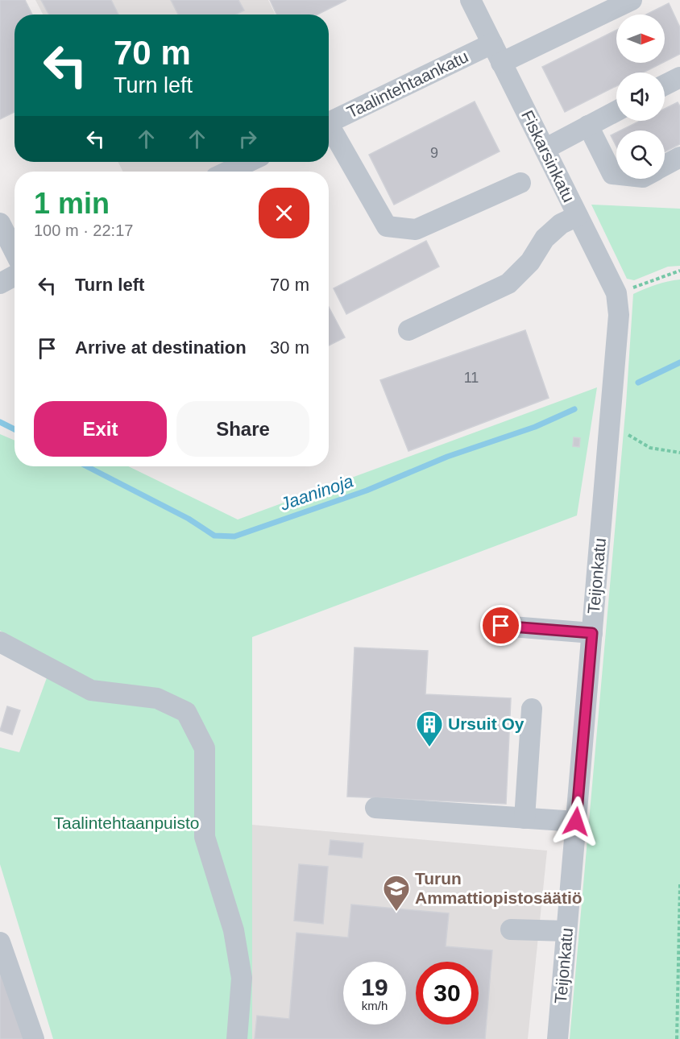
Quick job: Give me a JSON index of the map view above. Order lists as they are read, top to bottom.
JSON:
{
  "streets": {
    "street": ["Taalintehtaankatu", "Fiskarsinkatu", "Teijonkatu"]
  },
  "crossings": [
    ["Taalintehtaankatu", "Fiskarsinkatu"],
    ["Fiskarsinkatu", "Teijonkatu"]
  ],
  "water": ["Jaaninoja"],
  "parks": ["Taalintehtaanpuisto"],
  "places": {
    "building": ["Ursuit Oy"],
    "school or university": ["Turun Ammattiopistosäätiö"]
  },
  "house_numbers": ["9", "11"],
  "north": "right",
  "page": {
    "turn": ["70 m", "Turn left"],
    "heading": ["1 min", "100 m · 22:17"],
    "list": [
      {
        "name": "Turn left",
        "value": "70 m"
      },
      {
        "name": "Arrive at destination",
        "value": "30 m"
      }
    ],
    "buttons": ["Exit", "Share"],
    "speed": "19 km/h",
    "limit": "30"
  }
}
